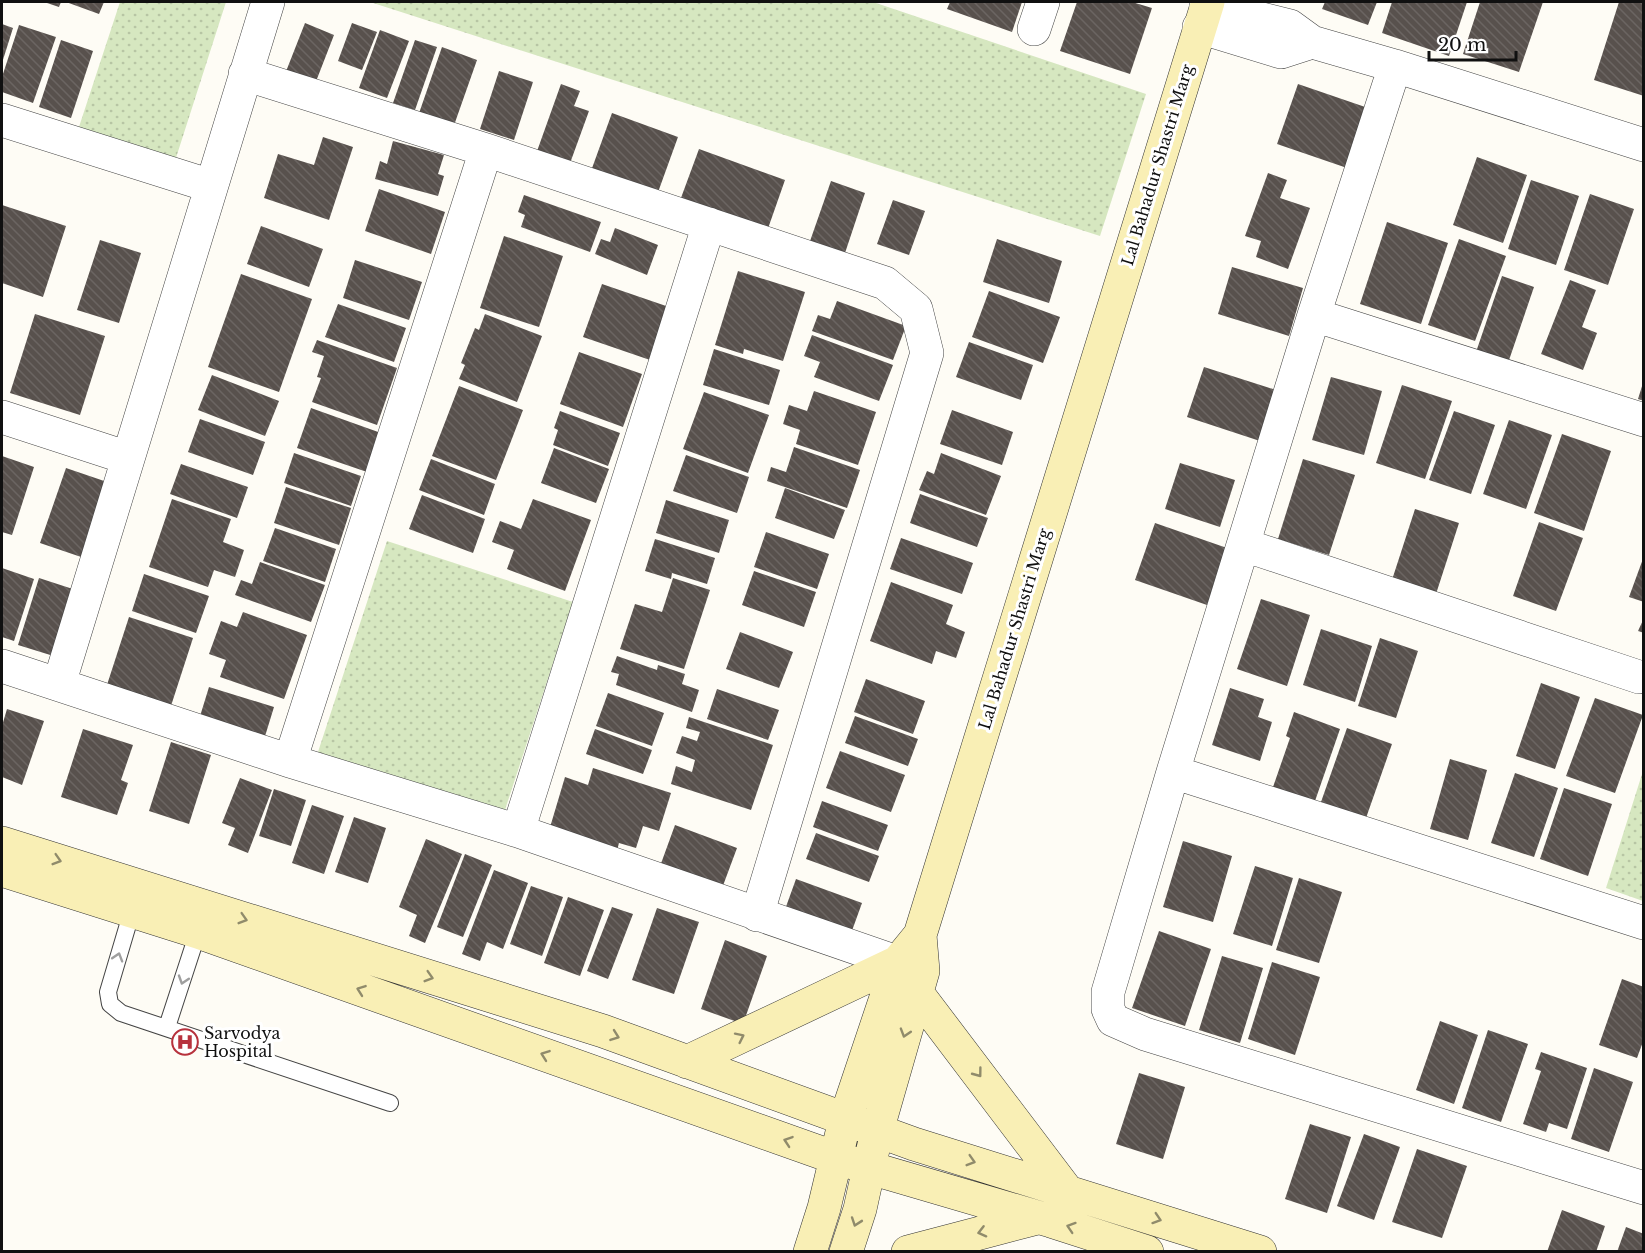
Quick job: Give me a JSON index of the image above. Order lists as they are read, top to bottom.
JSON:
{
  "streets": {
    "street": ["Lal Bahadur Shastri Marg"]
  },
  "places": {
    "hospital": ["Sarvodya Hospital"]
  },
  "scale_bar": "20 m"
}
